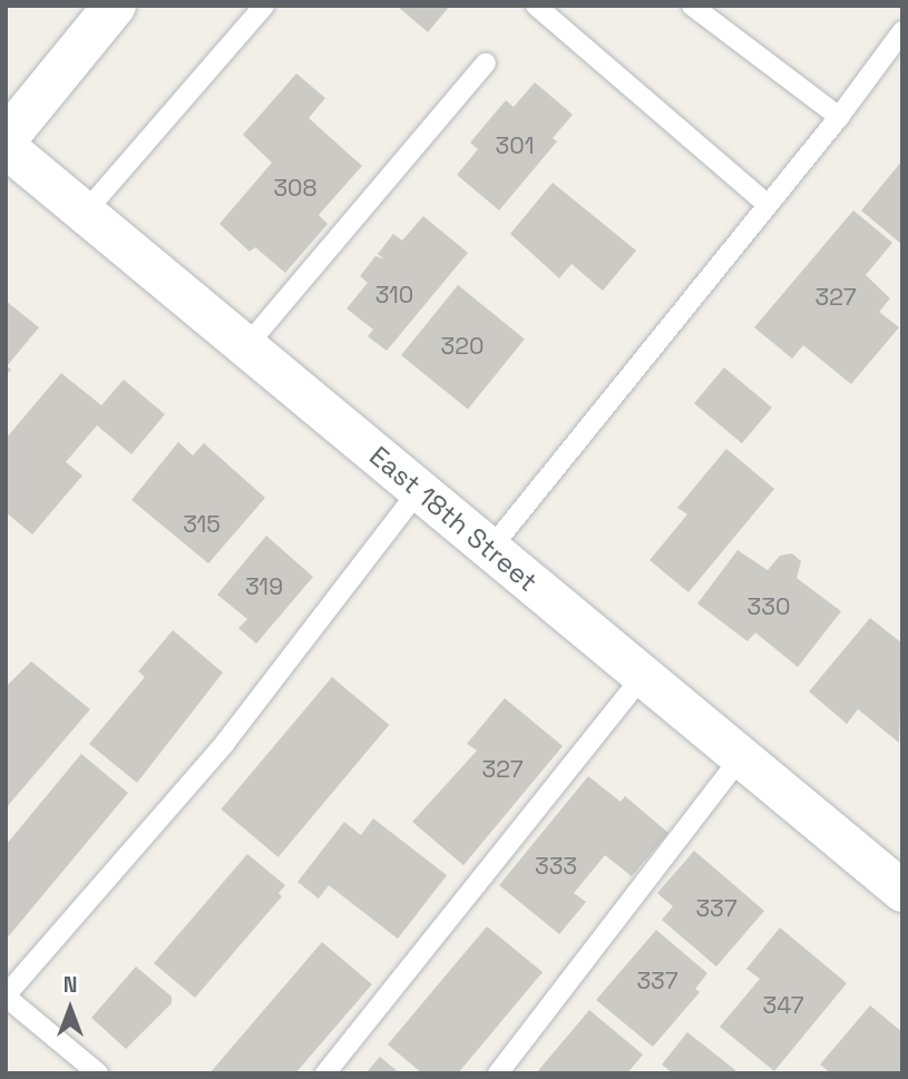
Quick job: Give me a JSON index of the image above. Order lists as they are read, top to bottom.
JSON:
{
  "streets": {
    "street": ["East 18th Street"]
  },
  "house_numbers": [
    "301",
    "308",
    "310",
    "327",
    "320",
    "315",
    "319",
    "330",
    "327",
    "333",
    "337",
    "337",
    "347"
  ],
  "north": "top"
}
